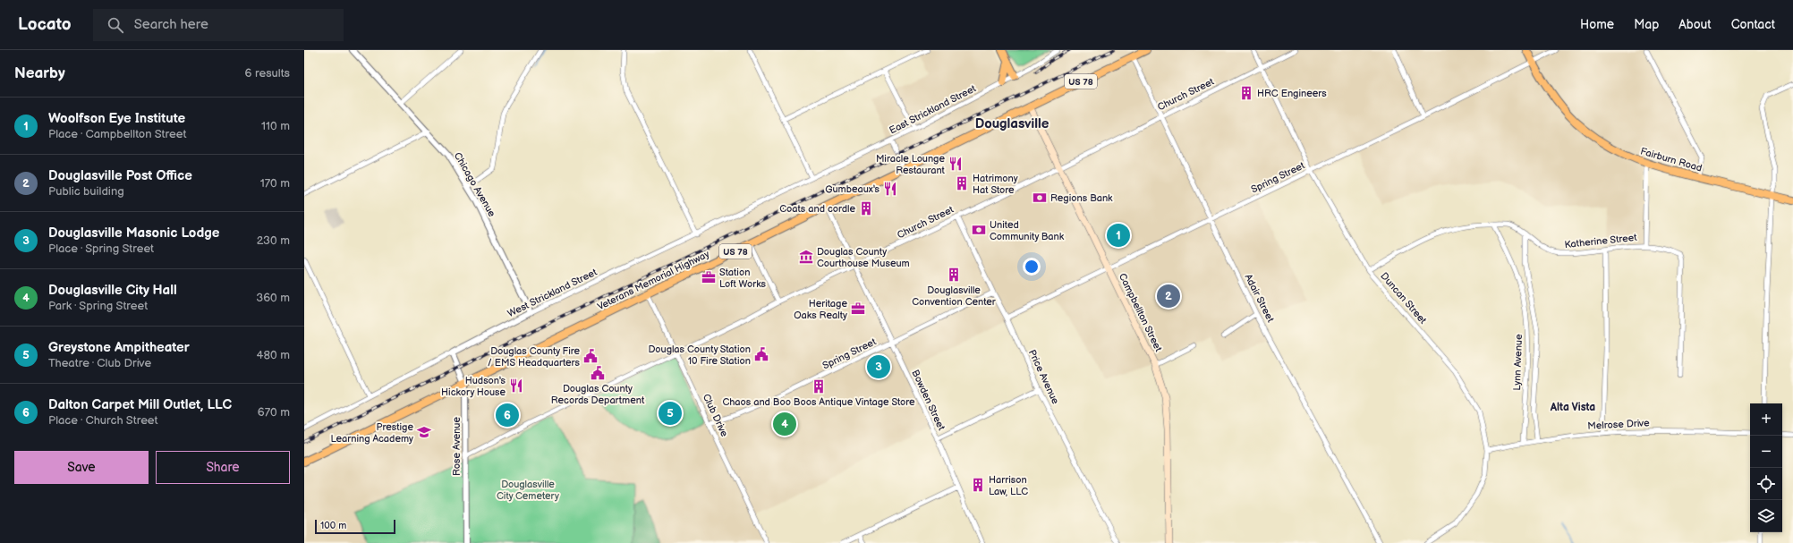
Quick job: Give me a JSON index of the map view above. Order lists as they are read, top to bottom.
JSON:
{
  "streets": {
    "main road": [
      "US 78",
      "Fairburn Road",
      "Veterans Memorial Highway",
      "Campbellton Street"
    ],
    "street": [
      "Church Street",
      "East Strickland Street",
      "Spring Street",
      "Chicago Avenue",
      "Katherine Street",
      "West Strickland Street",
      "Adair Street",
      "Duncan Street",
      "Lynn Avenue",
      "Price Avenue",
      "Bowden Street",
      "Club Drive",
      "Melrose Drive",
      "Rose Avenue"
    ]
  },
  "crossings": [
    ["Church Street", "Adair Street"],
    ["Church Street", "Duncan Street"],
    ["Church Street", "Campbellton Street"],
    ["Church Street", "Price Avenue"],
    ["Church Street", "Bowden Street"],
    ["Church Street", "Club Drive"],
    ["Church Street", "Rose Avenue"],
    ["East Strickland Street", "West Strickland Street"],
    ["Fairburn Road", "Spring Street"],
    ["Fairburn Road", "Katherine Street"],
    ["Spring Street", "Adair Street"],
    ["Spring Street", "Duncan Street"],
    ["Spring Street", "Campbellton Street"],
    ["Spring Street", "Price Avenue"],
    ["Spring Street", "Bowden Street"],
    ["Spring Street", "Club Drive"],
    ["Chicago Avenue", "West Strickland Street"],
    ["Katherine Street", "Duncan Street"],
    ["Katherine Street", "Lynn Avenue"],
    ["Veterans Memorial Highway", "Adair Street"],
    ["Veterans Memorial Highway", "Campbellton Street"],
    ["Veterans Memorial Highway", "Bowden Street"],
    ["Veterans Memorial Highway", "Club Drive"],
    ["Veterans Memorial Highway", "Rose Avenue"],
    ["West Strickland Street", "Rose Avenue"],
    ["Duncan Street", "Melrose Drive"],
    ["Lynn Avenue", "Melrose Drive"]
  ],
  "districts": ["Douglasville", "Alta Vista"],
  "parks": ["Douglasville City Cemetery"],
  "places": {
    "building": [
      "HRC Engineers",
      "Hatrimony Hat Store",
      "Coats and cordle",
      "Douglasville Convention Center",
      "Chaos and Boo Boos Antique Vintage Store",
      "Harrison Law, LLC"
    ],
    "restaurant": ["Miracle Lounge Restaurant", "Gumbeaux's", "Hudson's Hickory House"],
    "bank": ["Regions Bank", "United Community Bank"],
    "museum": ["Douglas County Courthouse Museum"],
    "office": ["Station Loft Works", "Heritage Oaks Realty"],
    "public building": ["Douglas County Station 10 Fire Station", "Douglas County Fire / EMS Headquarters", "Douglas County Records Department"],
    "school or university": ["Prestige Learning Academy"]
  },
  "scale_bar": "100 m",
  "page": {
    "header": "Locato",
    "search": "Search here",
    "nav": [
      "Home",
      "Map",
      "About",
      "Contact"
    ],
    "heading": ["Nearby", "6 results"],
    "list": [
      {
        "mark": "1",
        "name": "Woolfson Eye Institute",
        "note": "Place · Campbellton Street",
        "value": "110 m"
      },
      {
        "mark": "2",
        "name": "Douglasville Post Office",
        "note": "Public building",
        "value": "170 m"
      },
      {
        "mark": "3",
        "name": "Douglasville Masonic Lodge",
        "note": "Place · Spring Street",
        "value": "230 m"
      },
      {
        "mark": "4",
        "name": "Douglasville City Hall",
        "note": "Park · Spring Street",
        "value": "360 m"
      },
      {
        "mark": "5",
        "name": "Greystone Ampitheater",
        "note": "Theatre · Club Drive",
        "value": "480 m"
      },
      {
        "mark": "6",
        "name": "Dalton Carpet Mill Outlet, LLC",
        "note": "Place · Church Street",
        "value": "670 m"
      }
    ],
    "pins": [
      "1",
      "2",
      "3",
      "5",
      "6",
      "4"
    ],
    "map_buttons": ["+", "−"],
    "buttons": ["Save", "Share"],
    "scale": "100 m"
  }
}
